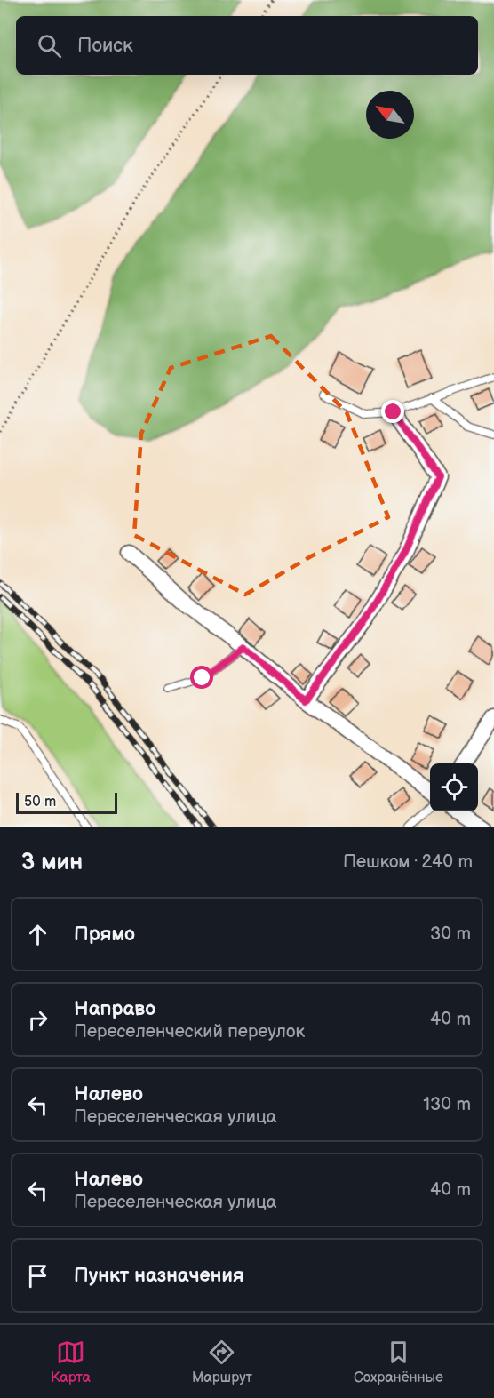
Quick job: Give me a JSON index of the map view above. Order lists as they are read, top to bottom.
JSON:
{
  "scale_bar": "50 m",
  "north": "top left",
  "page": {
    "search": "Поиск",
    "scale": "50 m",
    "heading": ["3 мин", "Пешком · 240 m"],
    "list": [
      ["Прямо", "30 m"],
      ["Направо", "Переселенческий переулок", "40 m"],
      ["Налево", "Переселенческая улица", "130 m"],
      ["Налево", "Переселенческая улица", "40 m"],
      "Пункт назначения"
    ],
    "nav": ["Карта", "Маршрут", "Сохранённые"]
  }
}
